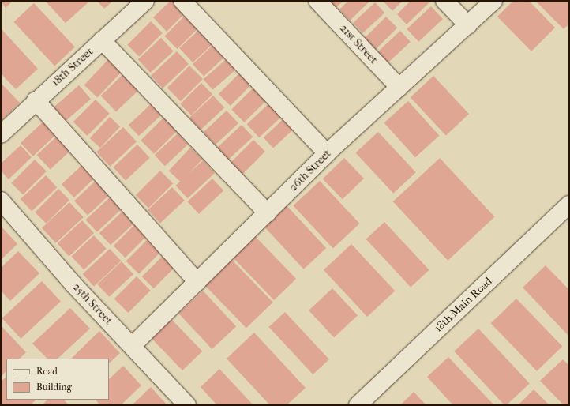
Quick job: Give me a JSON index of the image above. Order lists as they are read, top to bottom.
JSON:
{
  "streets": {
    "street": [
      "21st Street",
      "18th Street",
      "26th Street",
      "25th Street",
      "18th Main Road"
    ]
  },
  "crossings": [
    ["21st Street", "26th Street"],
    ["26th Street", "25th Street"]
  ],
  "legend": ["Road", "Building"]
}
